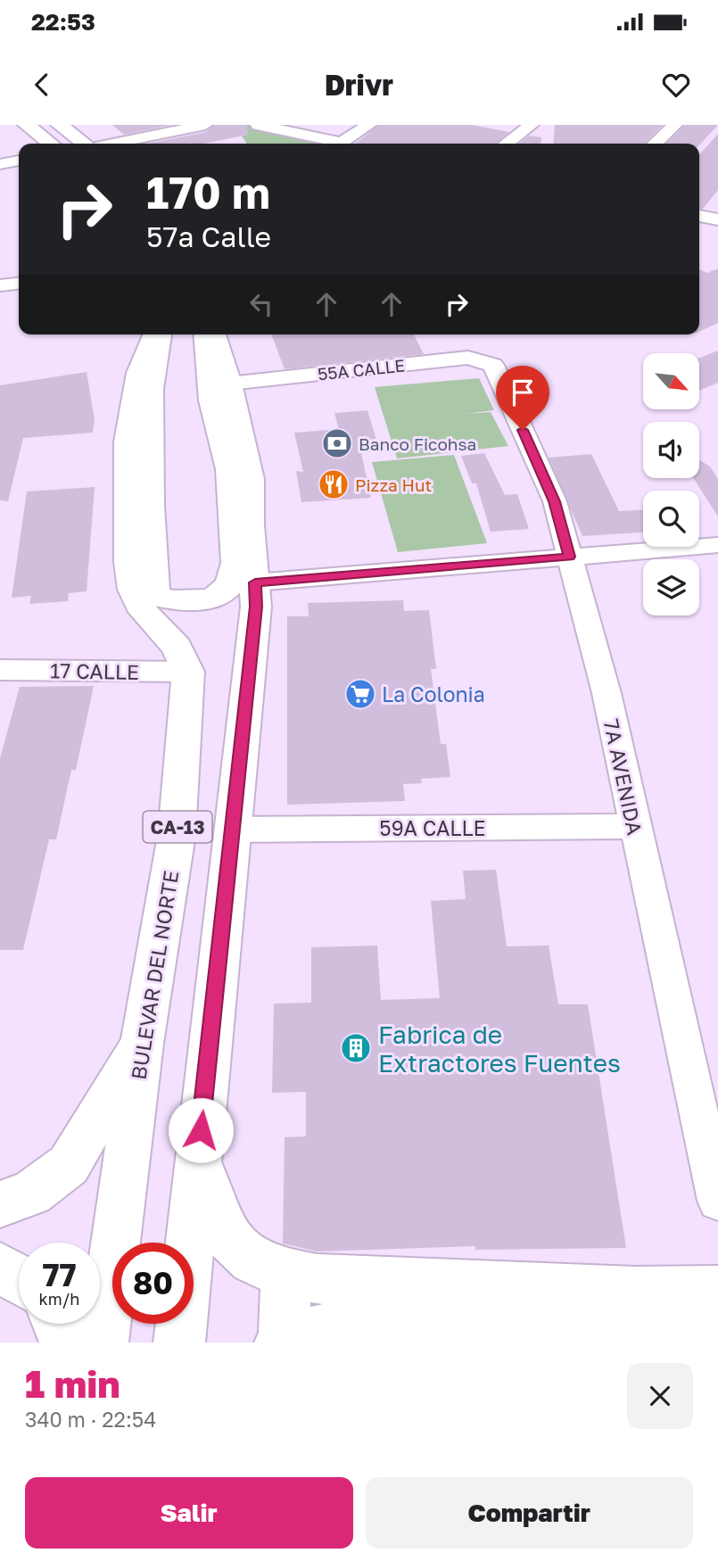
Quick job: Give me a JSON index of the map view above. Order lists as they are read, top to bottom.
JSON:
{
  "streets": {
    "main road": ["CA-13", "BULEVAR DEL NORTE"],
    "street": [
      "55A CALLE",
      "17 CALLE",
      "7A AVENIDA",
      "59A CALLE"
    ]
  },
  "crossings": [
    ["55A CALLE", "7A AVENIDA"],
    ["55A CALLE", "CA-13"],
    ["17 CALLE", "BULEVAR DEL NORTE"],
    ["7A AVENIDA", "59A CALLE"],
    ["CA-13", "59A CALLE"]
  ],
  "places": {
    "bank": ["Banco Ficohsa"],
    "restaurant": ["Pizza Hut"],
    "supermarket": ["La Colonia"],
    "building": ["Fabrica de Extractores Fuentes"]
  },
  "north": "bottom right",
  "page": {
    "status": "22:53",
    "header": "Drivr",
    "turn": ["170 m", "57a Calle"],
    "speed": "77 km/h",
    "limit": "80",
    "heading": ["1 min", "340 m · 22:54"],
    "buttons": ["Salir", "Compartir"]
  }
}
